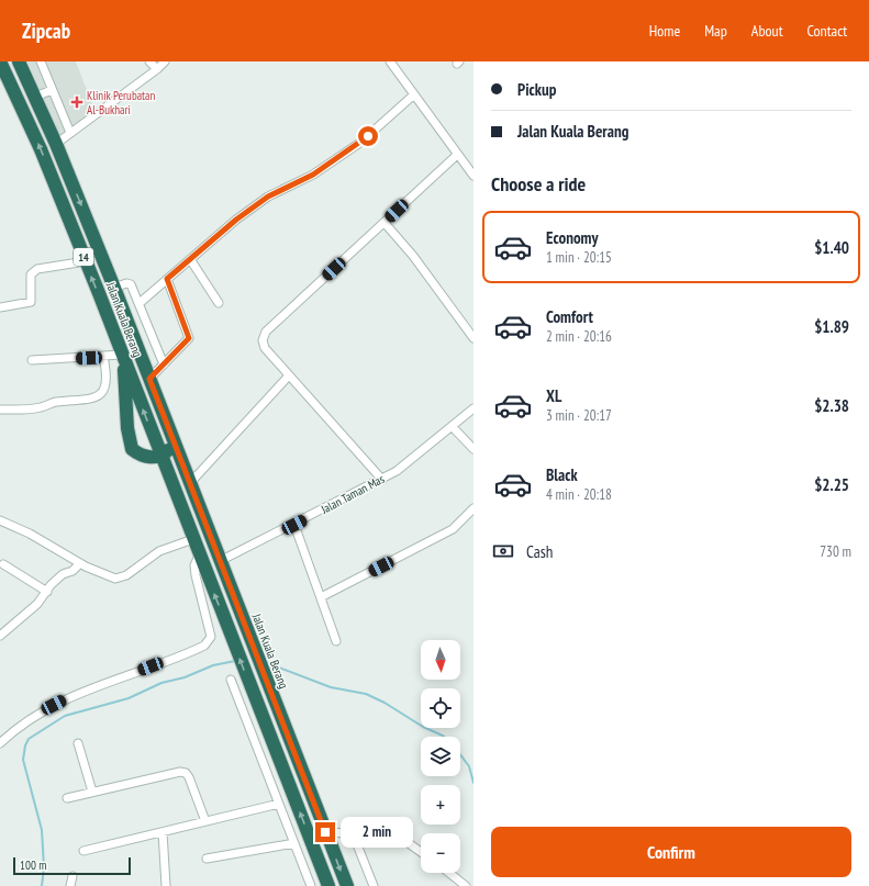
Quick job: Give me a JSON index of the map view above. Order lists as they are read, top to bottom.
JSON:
{
  "streets": {
    "highway": ["14", "Jalan Kuala Berang"],
    "street": ["Jalan Taman Mas"]
  },
  "crossings": [
    ["Jalan Kuala Berang", "Jalan Taman Mas"]
  ],
  "places": {
    "health": ["Klinik Perubatan Al-Bukhari"]
  },
  "scale_bar": "100 m",
  "north": "bottom",
  "page": {
    "header": "Zipcab",
    "nav": [
      "Home",
      "Map",
      "About",
      "Contact"
    ],
    "banner": ["Pickup", "Jalan Kuala Berang"],
    "heading": "Choose a ride",
    "list": [
      {
        "name": "Economy",
        "note": "1 min · 20:15",
        "value": "$1.40"
      },
      {
        "name": "Comfort",
        "note": "2 min · 20:16",
        "value": "$1.89"
      },
      {
        "name": "XL",
        "note": "3 min · 20:17",
        "value": "$2.38"
      },
      {
        "name": "Black",
        "note": "4 min · 20:18",
        "value": "$2.25"
      }
    ],
    "pay": ["Cash", "730 m"],
    "map_buttons": ["+", "−"],
    "bubble": "2 min",
    "buttons": "Confirm",
    "scale": "100 m"
  }
}
